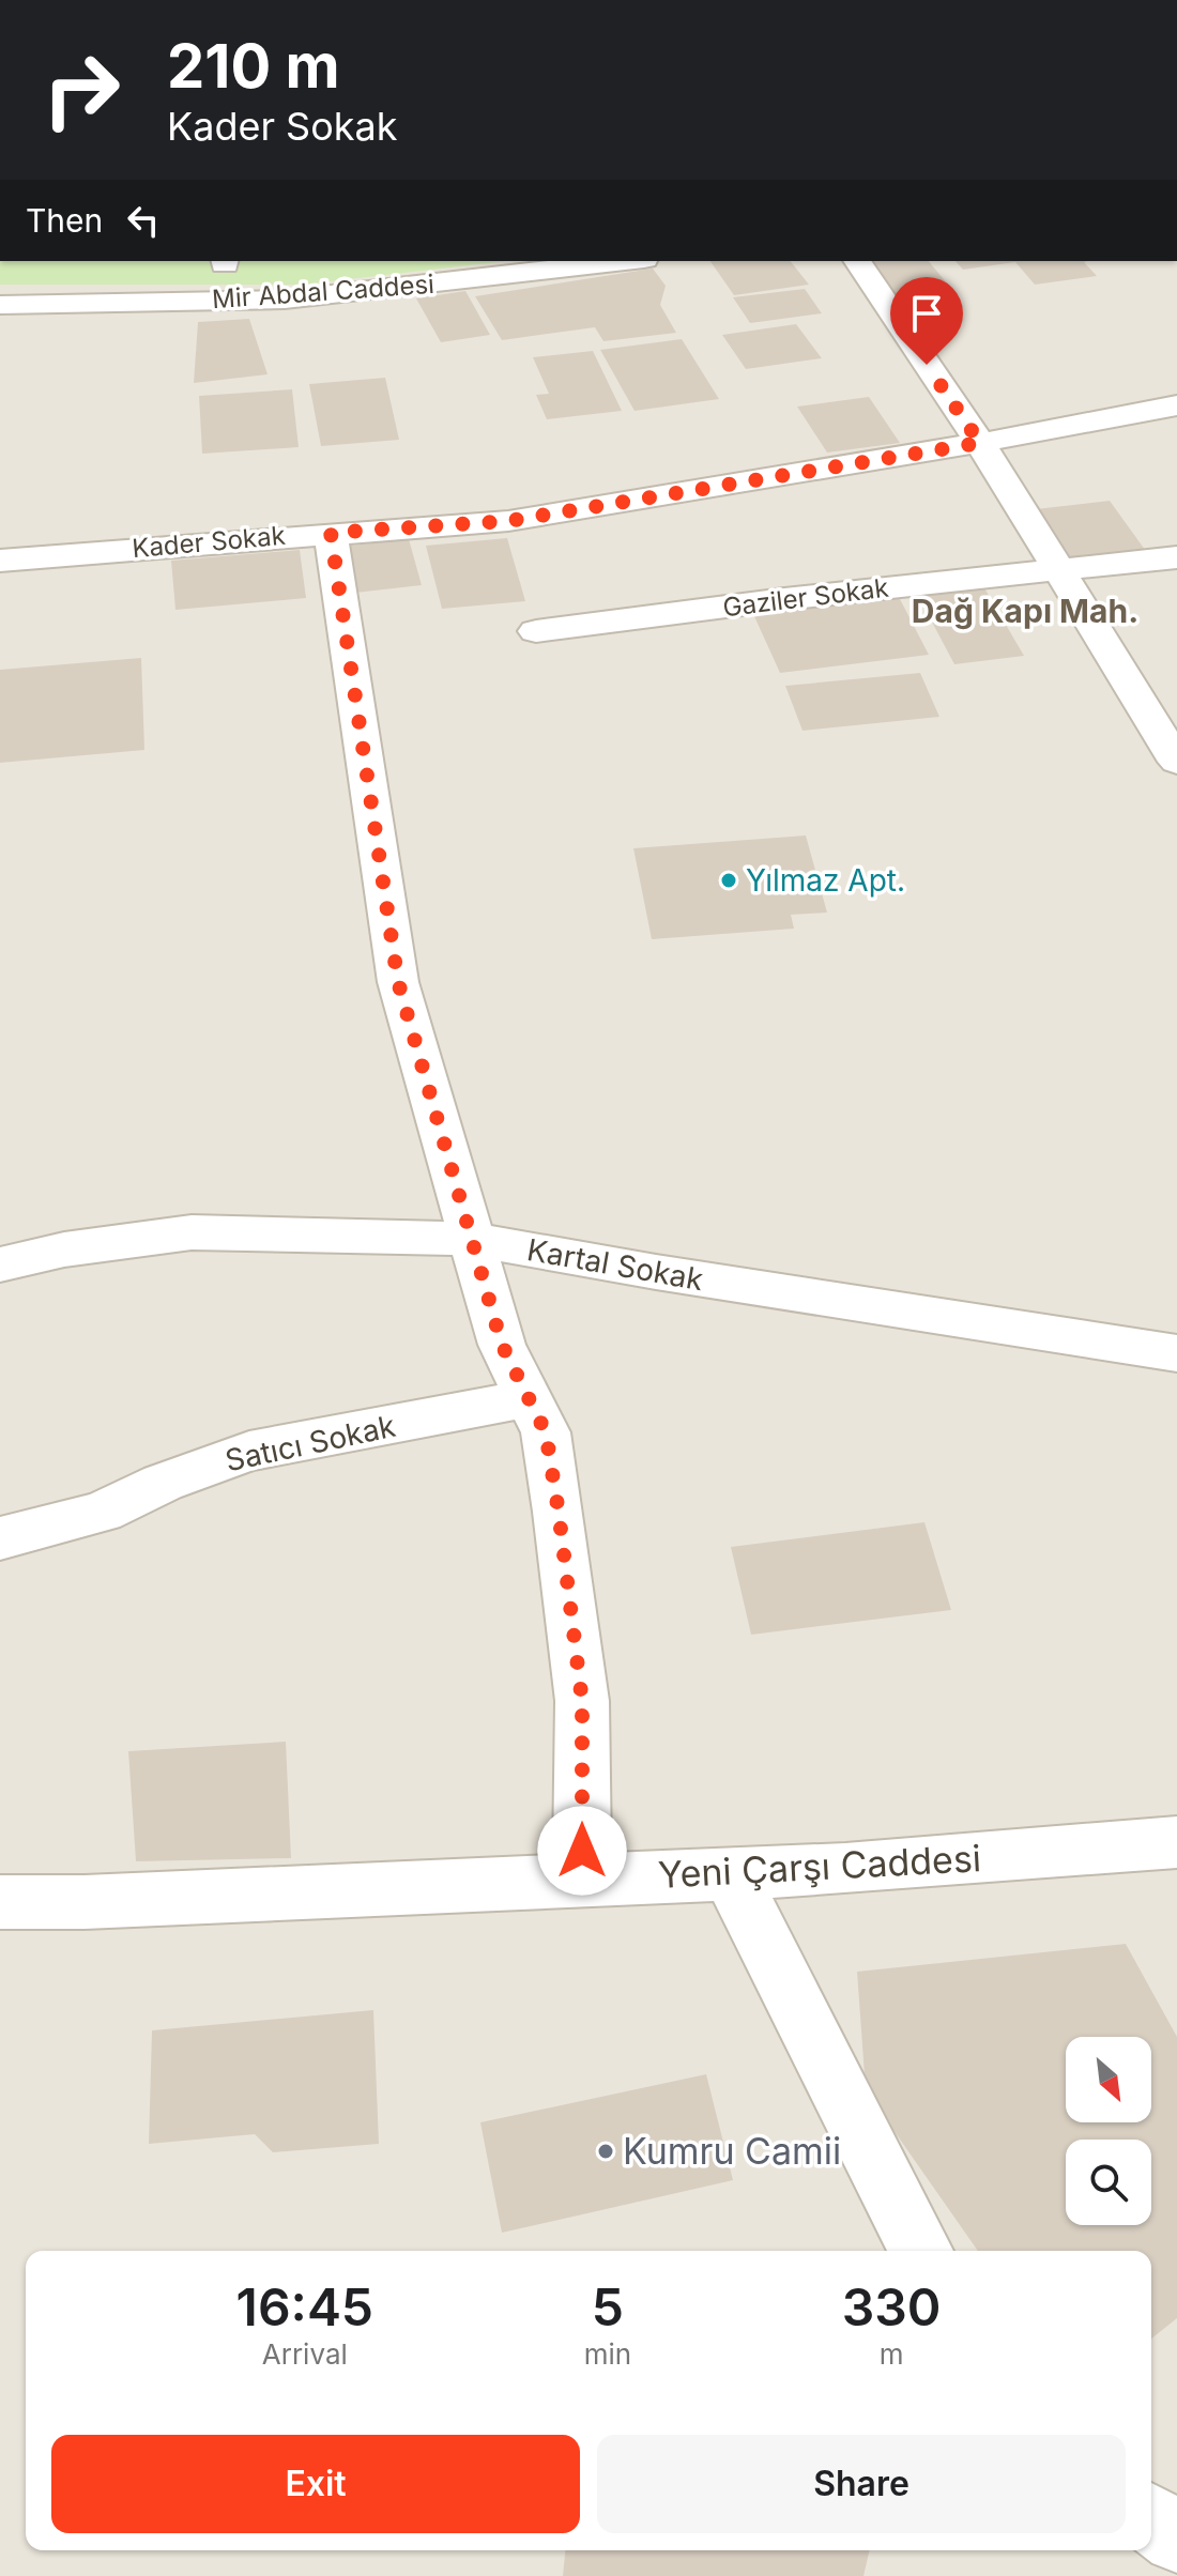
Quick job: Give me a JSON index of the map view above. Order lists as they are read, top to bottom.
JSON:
{
  "streets": {
    "street": [
      "Mir Abdal Caddesi",
      "Kader Sokak",
      "Gaziler Sokak",
      "Kartal Sokak",
      "Satıcı Sokak",
      "Yeni Çarşı Caddesi"
    ]
  },
  "districts": ["Dağ Kapı Mah."],
  "places": ["Yılmaz Apt.", "Kumru Camii"],
  "north": "bottom right",
  "page": {
    "turn": ["210 m", "Kader Sokak"],
    "then": "Then",
    "eta": [
      "16:45",
      "Arrival",
      "5",
      "min",
      "330",
      "m"
    ],
    "buttons": ["Exit", "Share"]
  }
}
